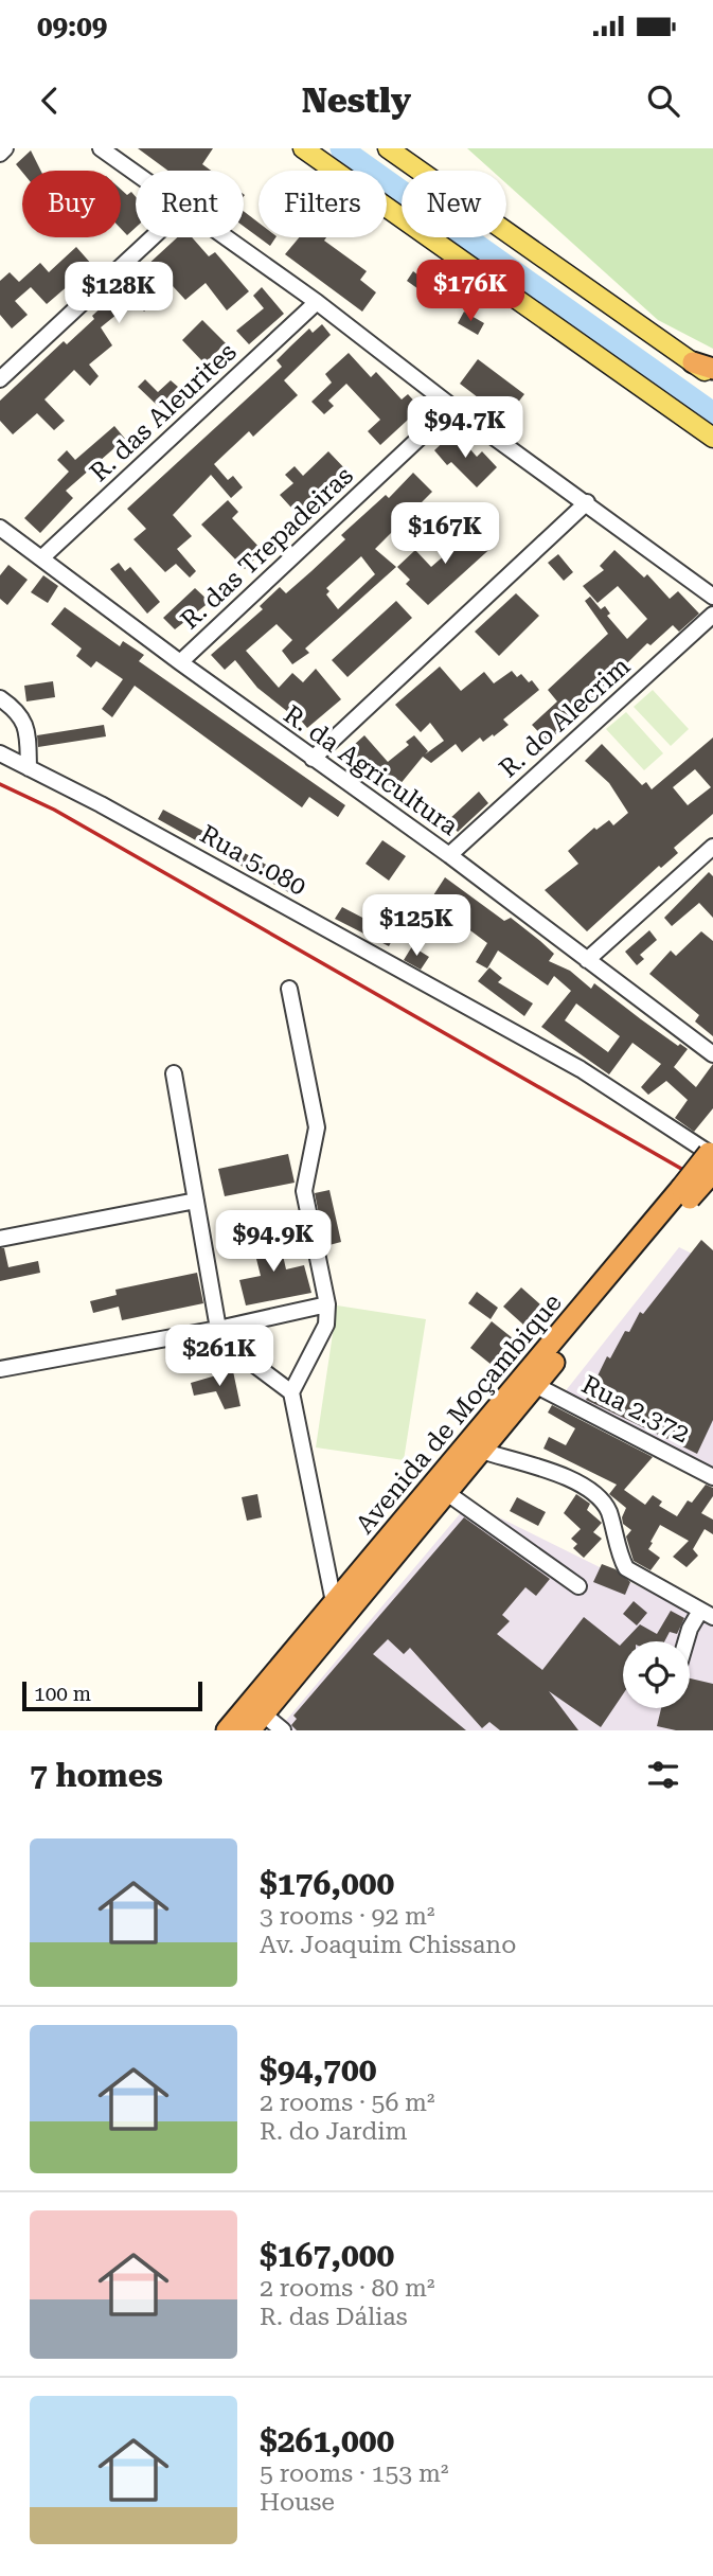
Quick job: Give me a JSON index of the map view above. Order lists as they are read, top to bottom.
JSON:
{
  "streets": {
    "highway": ["Avenida de Moçambique"],
    "street": [
      "R. das Aleurites",
      "R. das Trepadeiras",
      "R. do Alecrim",
      "R. da Agricultura",
      "Rua 5.080",
      "Rua 2.372"
    ]
  },
  "crossings": [
    ["R. das Aleurites", "R. da Agricultura"],
    ["R. das Trepadeiras", "R. da Agricultura"],
    ["R. do Alecrim", "R. da Agricultura"],
    ["Rua 5.080", "Avenida de Moçambique"],
    ["Rua 2.372", "Avenida de Moçambique"]
  ],
  "scale_bar": "100 m",
  "page": {
    "status": "09:09",
    "header": "Nestly",
    "chip": [
      "Buy",
      "Rent",
      "Filters",
      "New"
    ],
    "price": [
      "$176K",
      "$128K",
      "$94.7K",
      "$167K",
      "$125K",
      "$94.9K",
      "$261K"
    ],
    "scale": "100 m",
    "heading": "7 homes",
    "list": [
      {
        "name": "$176,000",
        "note": "3 rooms · 92 m² · Av. Joaquim Chissano"
      },
      {
        "name": "$94,700",
        "note": "2 rooms · 56 m² · R. do Jardim"
      },
      {
        "name": "$167,000",
        "note": "2 rooms · 80 m² · R. das Dálias"
      },
      {
        "name": "$261,000",
        "note": "5 rooms · 153 m² · House"
      }
    ]
  }
}
